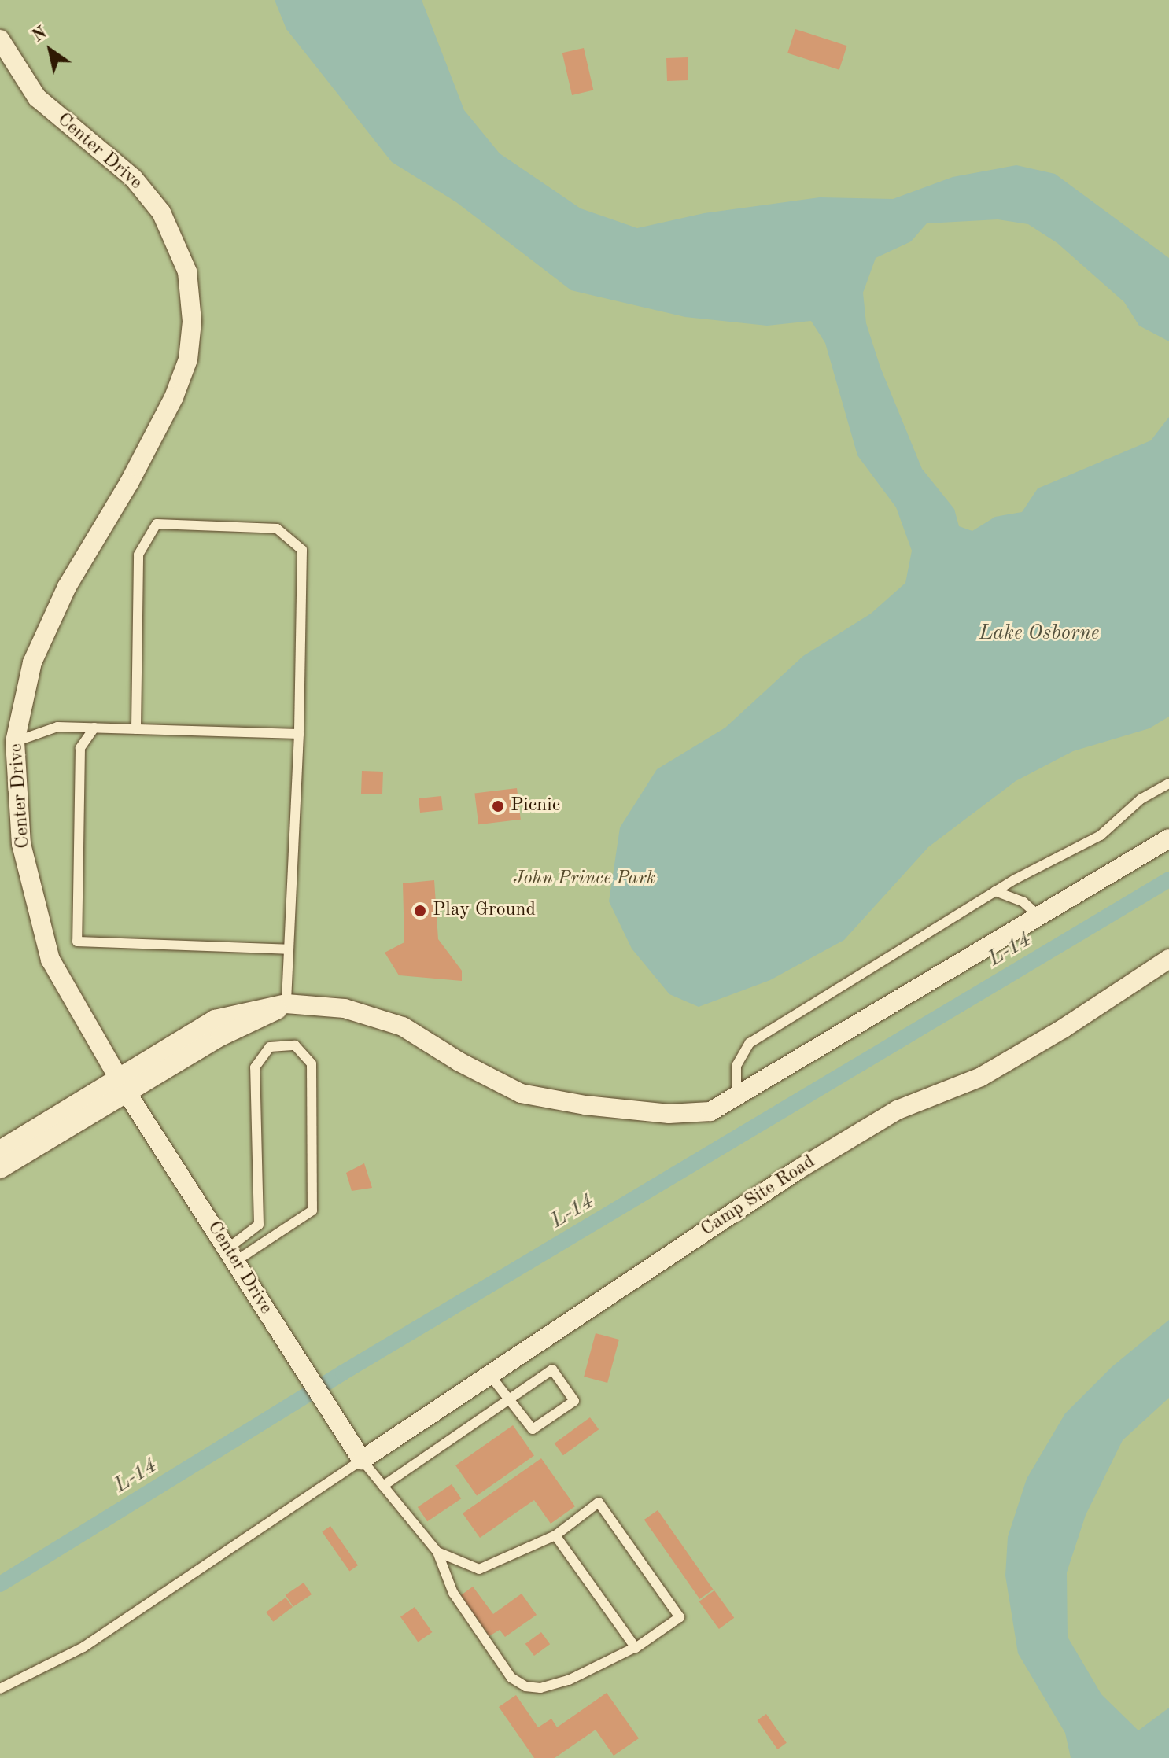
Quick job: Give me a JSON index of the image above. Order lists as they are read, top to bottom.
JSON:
{
  "streets": {
    "street": ["Center Drive", "Camp Site Road"]
  },
  "crossings": [
    ["Center Drive", "Camp Site Road"]
  ],
  "water": ["Lake Osborne", "L-14"],
  "parks": ["John Prince Park"],
  "places": ["Picnic", "Play Ground"],
  "north": "top left"
}
